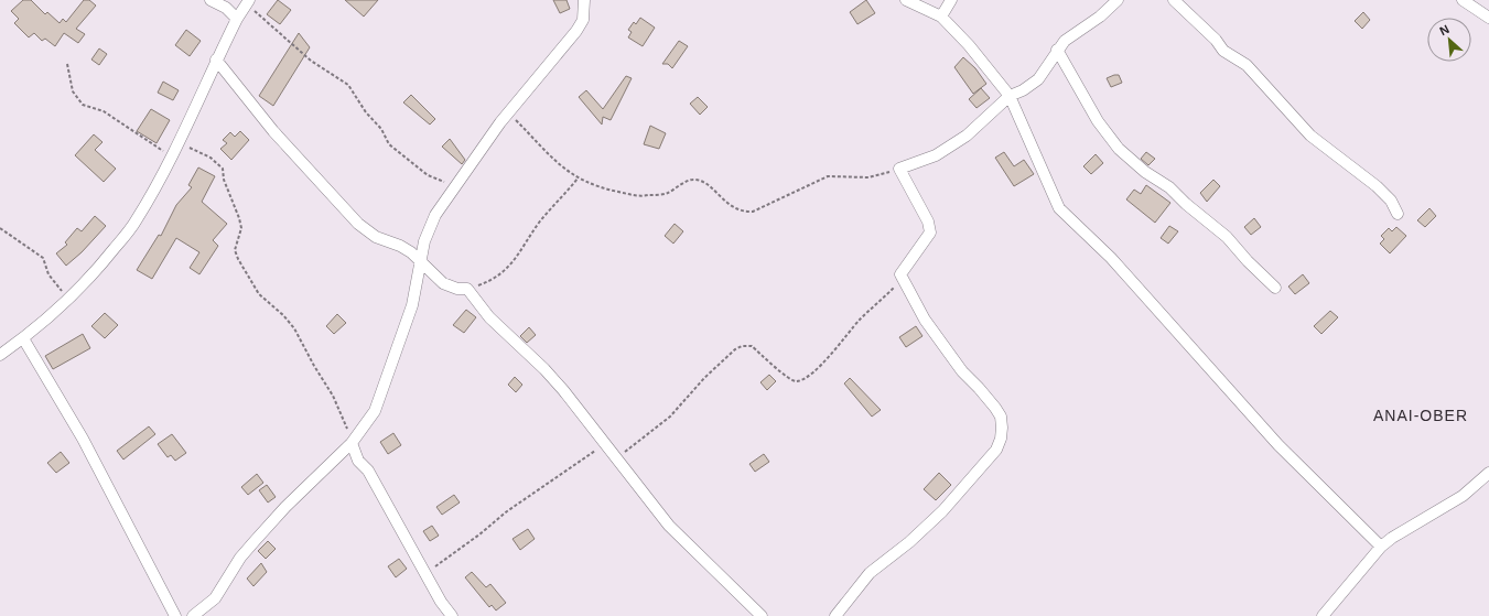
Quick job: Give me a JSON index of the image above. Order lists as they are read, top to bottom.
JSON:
{
  "districts": ["ANAI-OBER"],
  "north": "top left"
}
